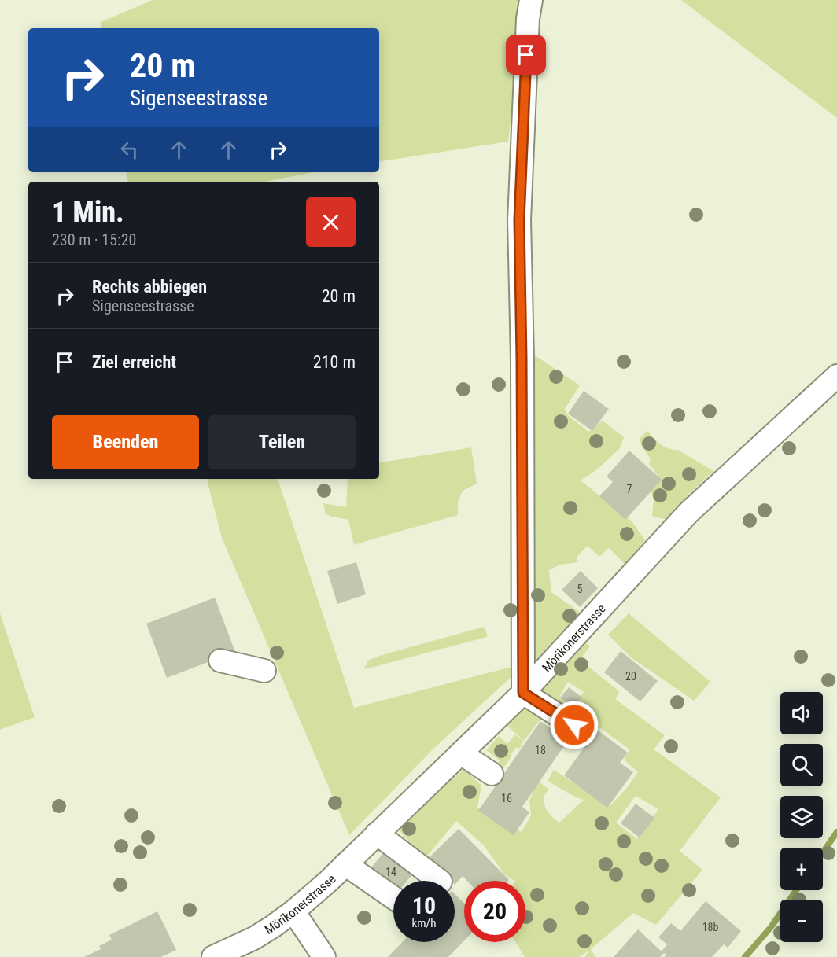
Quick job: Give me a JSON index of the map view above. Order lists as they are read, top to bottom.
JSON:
{
  "streets": {
    "street": ["Mörikonerstrasse"]
  },
  "house_numbers": [
    "7",
    "5",
    "20",
    "18",
    "16",
    "14",
    "18b"
  ],
  "page": {
    "turn": ["20 m", "Sigenseestrasse"],
    "heading": ["1 Min.", "230 m · 15:20"],
    "list": [
      {
        "name": "Rechts abbiegen",
        "note": "Sigenseestrasse",
        "value": "20 m"
      },
      {
        "name": "Ziel erreicht",
        "value": "210 m"
      }
    ],
    "buttons": ["Beenden", "Teilen"],
    "map_buttons": ["+", "−"],
    "speed": "10 km/h",
    "limit": "20"
  }
}
